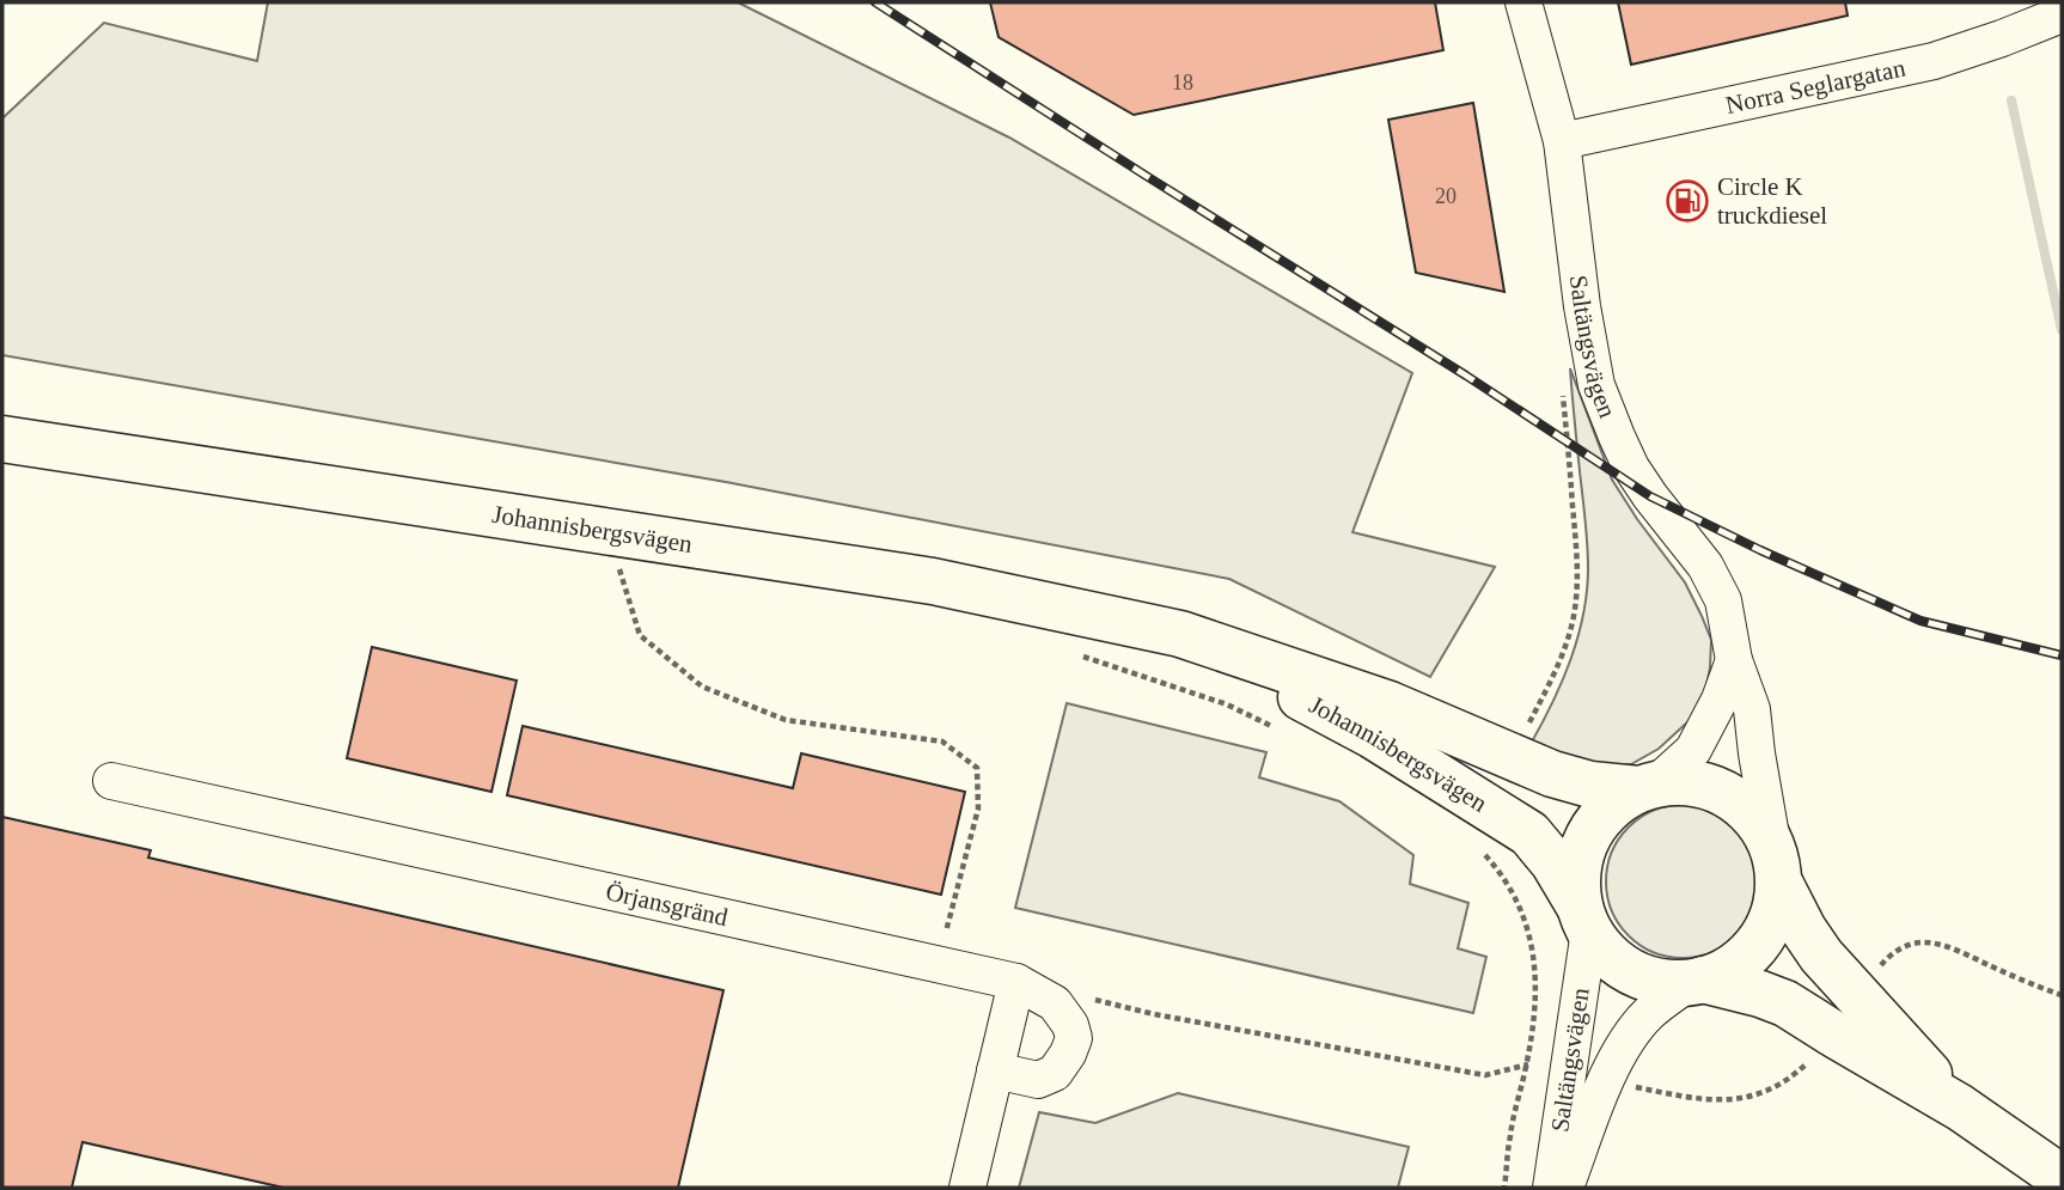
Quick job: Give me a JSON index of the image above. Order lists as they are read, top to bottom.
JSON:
{
  "streets": {
    "main road": ["Johannisbergsvägen"],
    "street": ["Norra Seglargatan", "Saltängsvägen", "Örjansgränd"]
  },
  "crossings": [
    ["Norra Seglargatan", "Saltängsvägen"],
    ["Saltängsvägen", "Johannisbergsvägen"]
  ],
  "places": {
    "fuel station": ["Circle K truckdiesel"]
  },
  "house_numbers": ["18", "20"]
}
